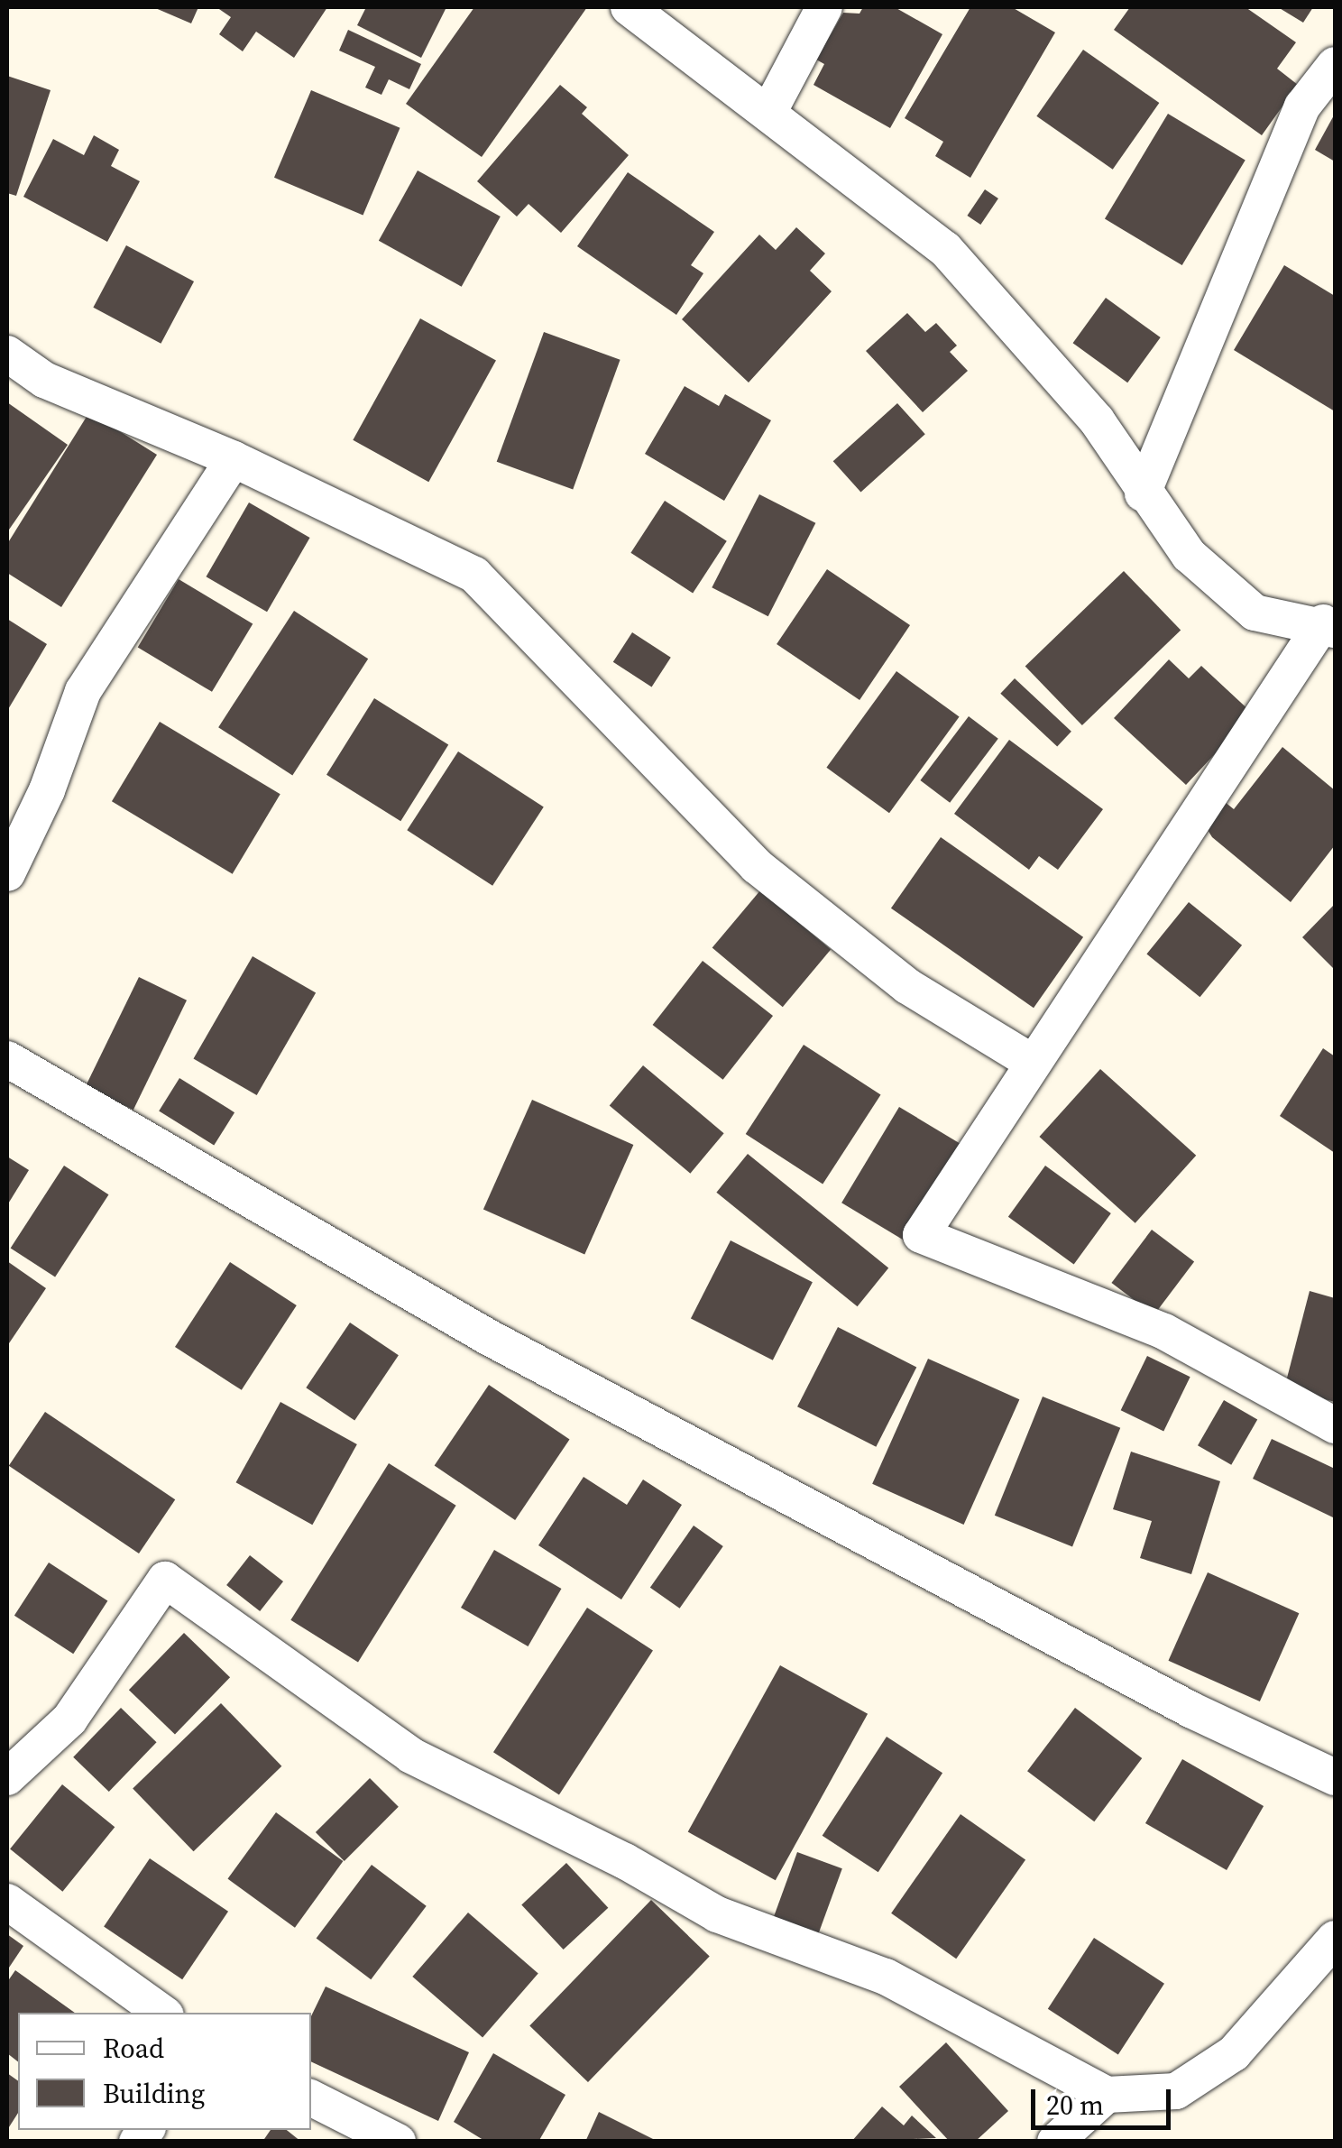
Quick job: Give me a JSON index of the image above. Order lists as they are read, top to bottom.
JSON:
{
  "legend": ["Road", "Building"],
  "scale_bar": "20 m"
}
